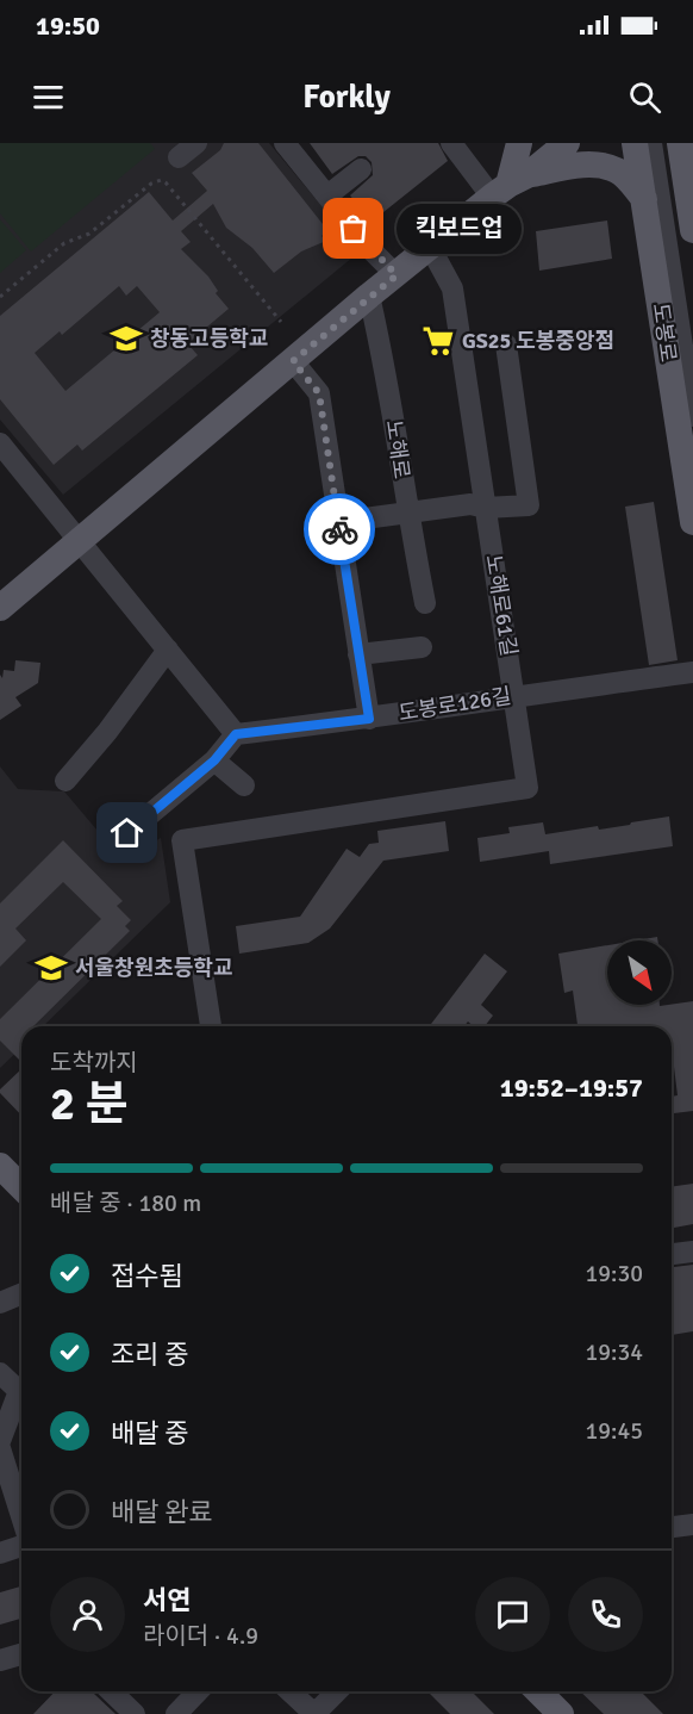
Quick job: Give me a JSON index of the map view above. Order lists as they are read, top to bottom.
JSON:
{
  "streets": {
    "main road": ["도봉로"],
    "street": ["노해로", "노해로61길", "도봉로126길"]
  },
  "crossings": [
    ["노해로61길", "도봉로126길"]
  ],
  "places": {
    "other": ["킥보드업"],
    "school or university": ["창동고등학교", "서울창원초등학교"],
    "supermarket": ["GS25 도봉중앙점"]
  },
  "north": "bottom right",
  "page": {
    "status": "19:50",
    "header": "Forkly",
    "bubble": "킥보드업",
    "heading": ["2 분", "도착까지", "19:52–19:57"],
    "panel": ["서연", "라이더 · 4.9"],
    "bar": "배달 중 · 180 m",
    "list": [
      ["접수됨", "19:30"],
      ["조리 중", "19:34"],
      ["배달 중", "19:45"],
      "배달 완료"
    ]
  }
}
